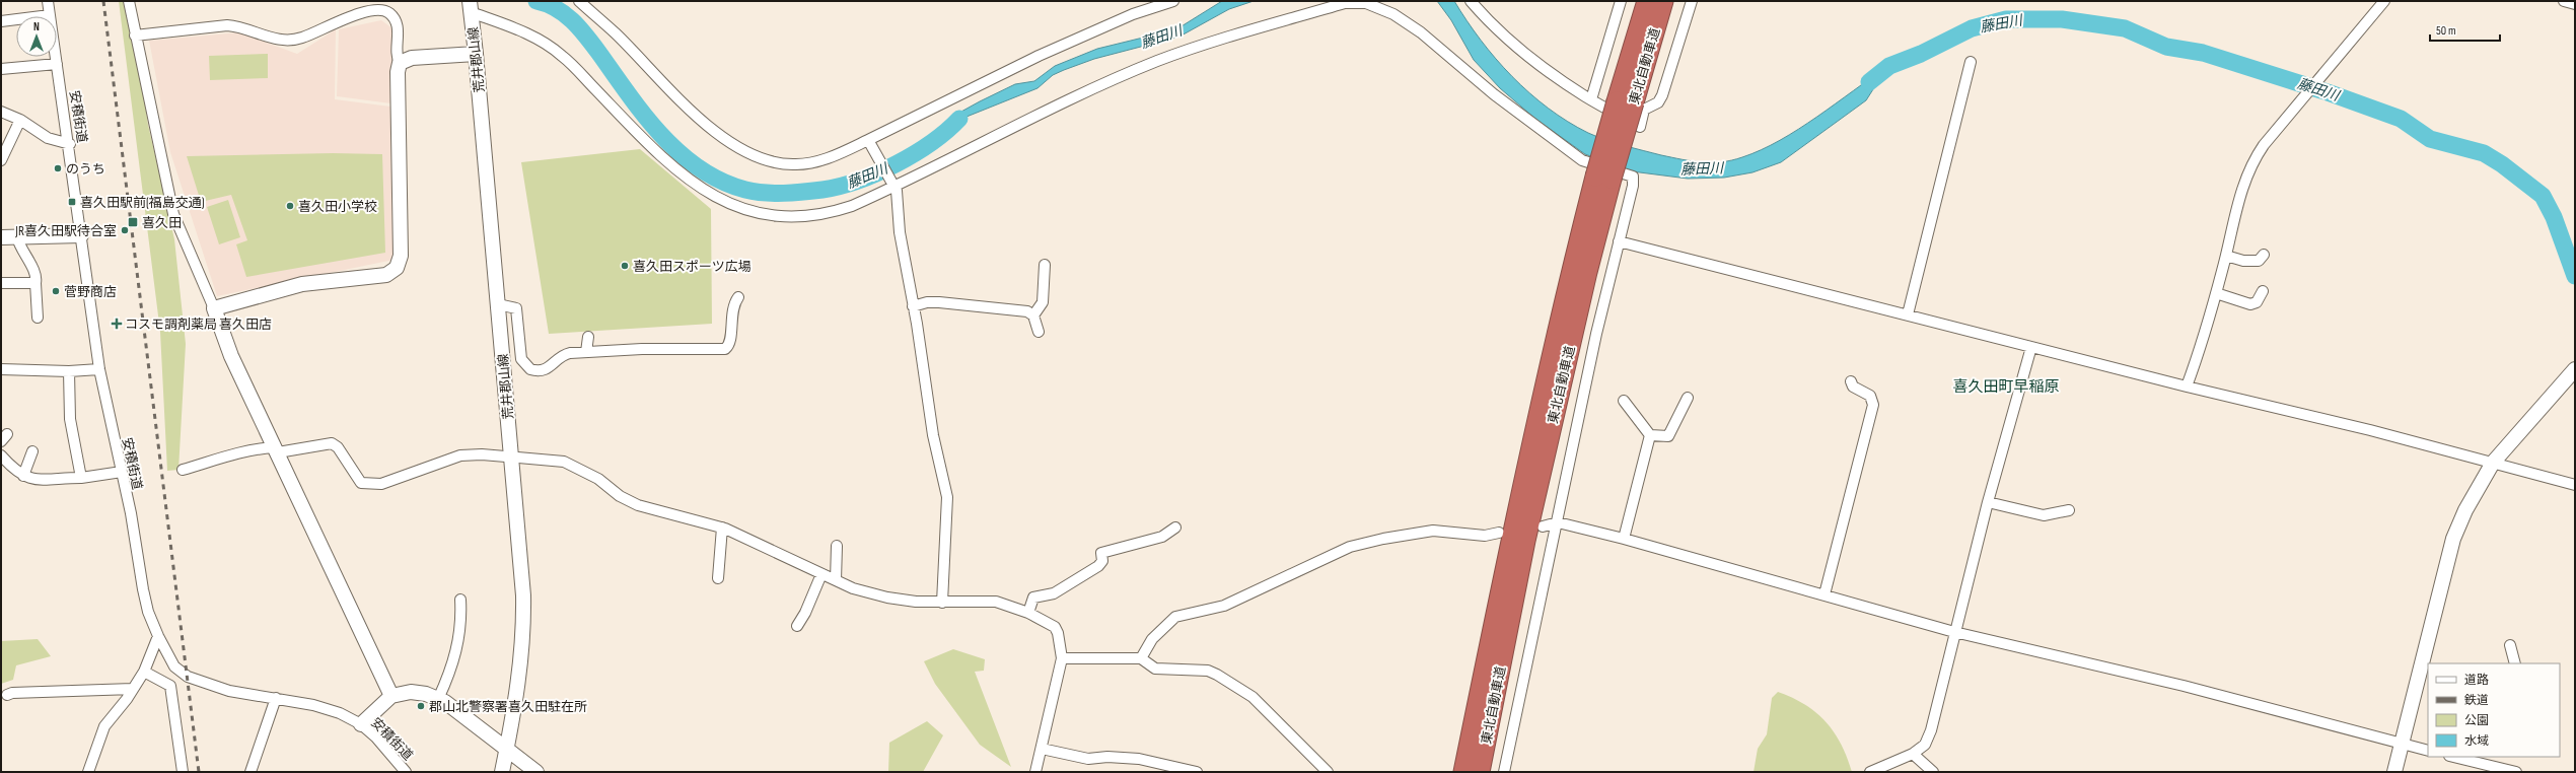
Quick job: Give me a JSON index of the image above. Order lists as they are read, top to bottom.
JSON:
{
  "streets": {
    "highway": ["東北自動車道"],
    "street": ["荒井郡山線", "安積街道"]
  },
  "districts": ["喜久田町早稲原"],
  "water": ["藤田川"],
  "places": {
    "other": [
      "のうち",
      "喜久田小学校",
      "JR喜久田駅待合室",
      "喜久田スポーツ広場",
      "菅野商店",
      "郡山北警察署喜久田駐在所"
    ],
    "transit": ["喜久田駅前(福島交通)", "喜久田"],
    "health": ["コスモ調剤薬局 喜久田店"]
  },
  "legend": [
    "道路",
    "鉄道",
    "公園",
    "水域"
  ],
  "scale_bar": "50 m",
  "north": "top"
}
